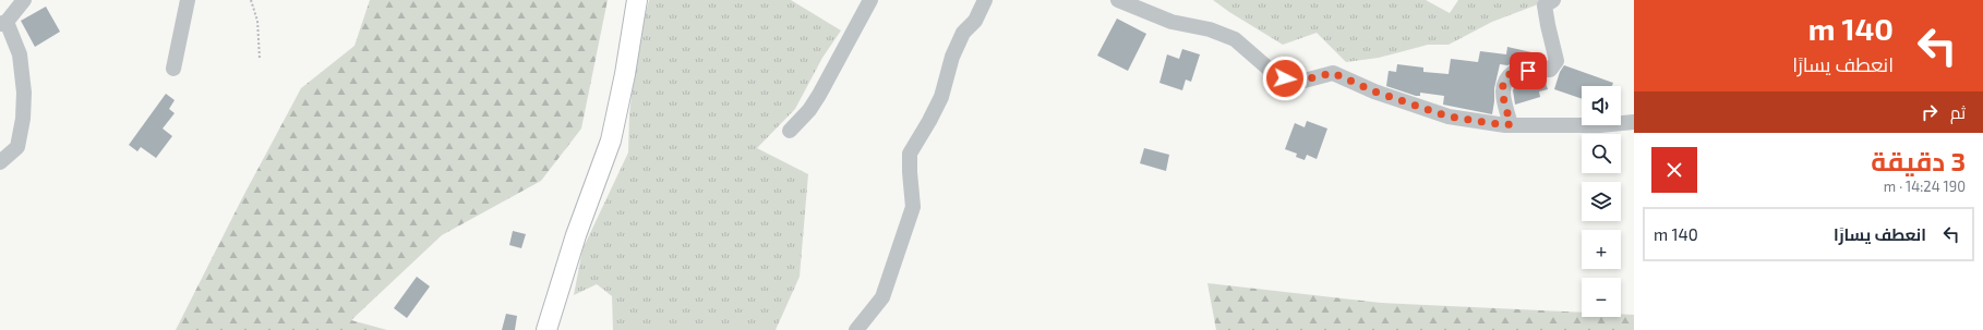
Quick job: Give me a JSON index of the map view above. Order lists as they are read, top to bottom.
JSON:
{
  "page": {
    "turn": ["140 m", "انعطف يسارًا"],
    "map_buttons": ["+", "−"],
    "then": "ثم",
    "heading": ["3 دقيقة", "190 m · 14:24"],
    "list": [
      {
        "name": "انعطف يسارًا",
        "value": "140 m"
      }
    ]
  }
}
